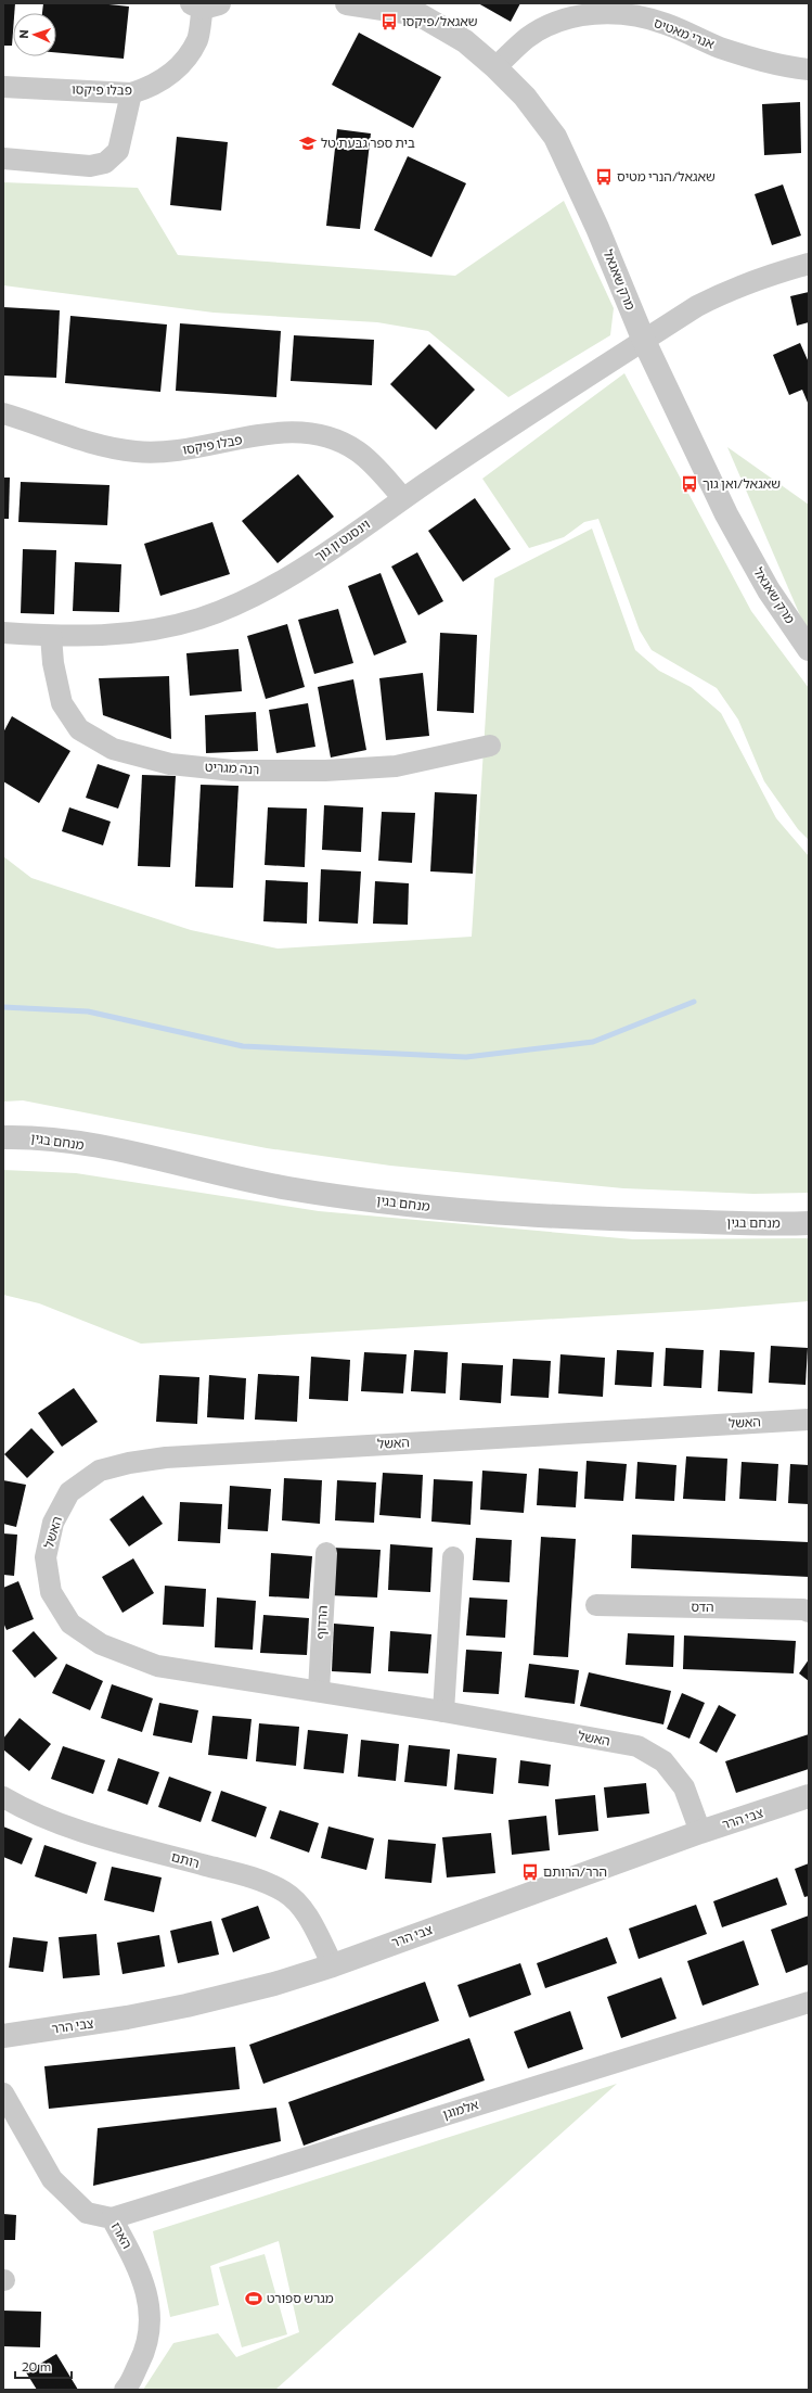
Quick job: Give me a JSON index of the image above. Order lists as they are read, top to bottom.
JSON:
{
  "streets": {
    "street": [
      "אנרי מאטיס",
      "פבלו פיקסו",
      "מרק שאגאל",
      "וינסנט ון גוך",
      "רנה מגריט",
      "מנחם בגין",
      "האשל",
      "הדס",
      "הרדוף",
      "צבי הרר",
      "רותם",
      "אלמוגן",
      "הארז"
    ]
  },
  "crossings": [
    ["אנרי מאטיס", "מרק שאגאל"],
    ["פבלו פיקסו", "וינסנט ון גוך"],
    ["מרק שאגאל", "וינסנט ון גוך"],
    ["וינסנט ון גוך", "רנה מגריט"],
    ["האשל", "הרדוף"],
    ["האשל", "צבי הרר"],
    ["צבי הרר", "רותם"],
    ["אלמוגן", "הארז"]
  ],
  "places": {
    "bus stop": [
      "שאגאל/פיקסו",
      "שאגאל/הנרי מטיס",
      "שאגאל/ואן גוך",
      "הרר/הרותם"
    ],
    "school or university": ["בית ספר גבעת טל"],
    "sports": ["מגרש ספורט"]
  },
  "scale_bar": "20 m",
  "north": "left"
}
